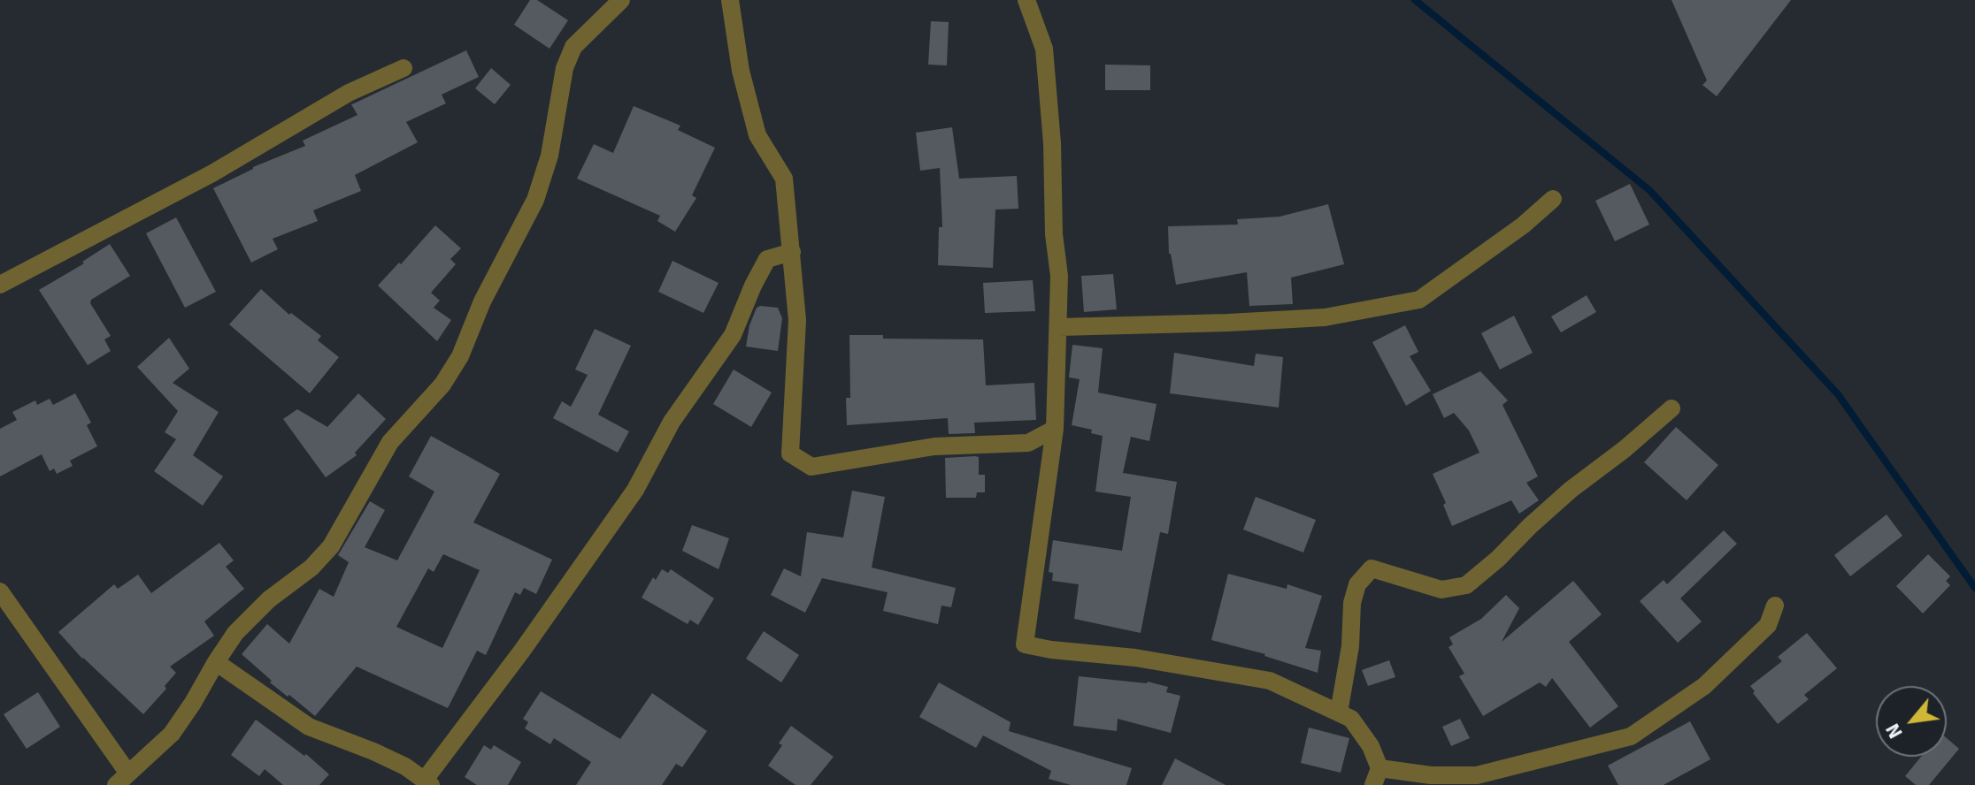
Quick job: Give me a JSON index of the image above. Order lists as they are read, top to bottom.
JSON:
{
  "north": "bottom left"
}
